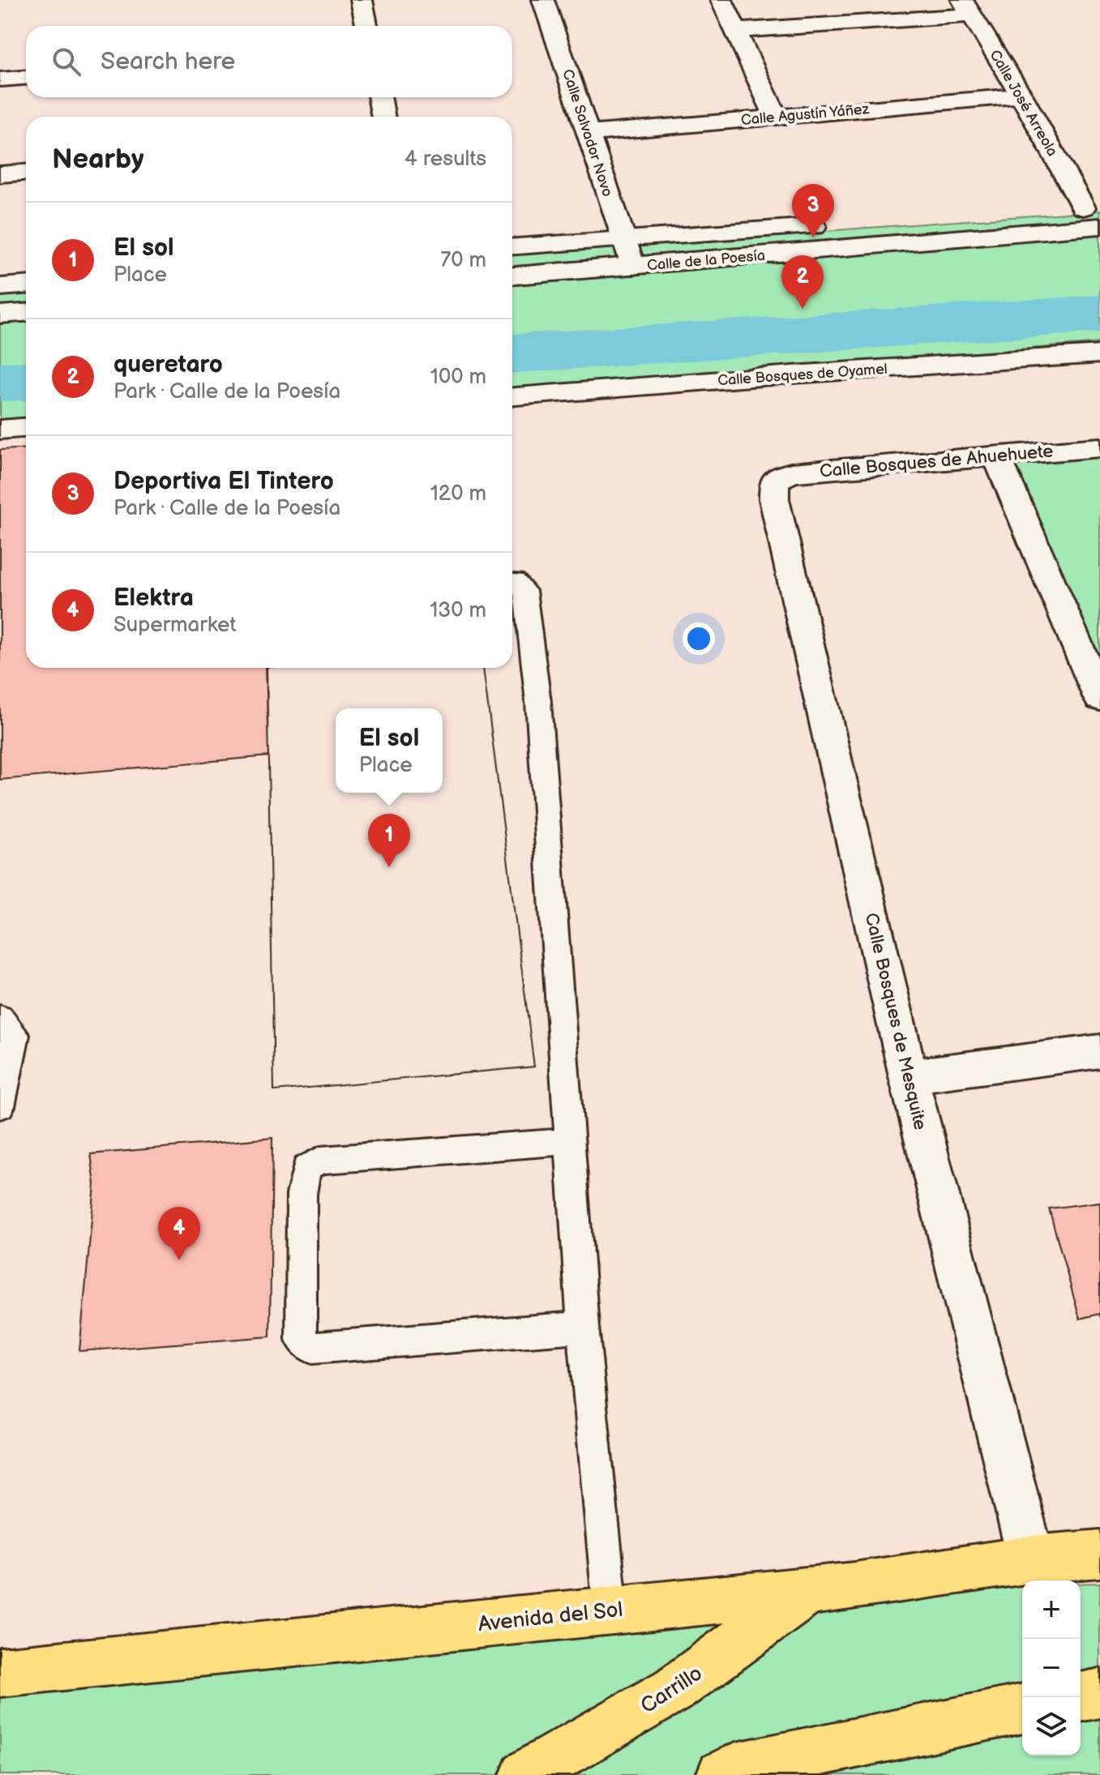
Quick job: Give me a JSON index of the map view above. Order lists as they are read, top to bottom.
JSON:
{
  "streets": {
    "main road": ["Avenida del Sol", "Carrillo"],
    "street": [
      "Calle José Arreola",
      "Calle Agustín Yáñez",
      "Calle Salvador Novo",
      "Calle de la Poesía",
      "Calle Bosques de Oyamel",
      "Calle Bosques de Ahuehuete",
      "Calle Bosques de Mesquite"
    ]
  },
  "crossings": [
    ["Calle José Arreola", "Calle Agustín Yáñez"],
    ["Calle José Arreola", "Calle de la Poesía"],
    ["Calle Agustín Yáñez", "Calle Salvador Novo"],
    ["Calle Salvador Novo", "Calle de la Poesía"],
    ["Calle Bosques de Ahuehuete", "Calle Bosques de Mesquite"],
    ["Calle Bosques de Mesquite", "Avenida del Sol"],
    ["Avenida del Sol", "Carrillo"]
  ],
  "page": {
    "search": "Search here",
    "heading": ["Nearby", "4 results"],
    "pins": [
      "3",
      "2",
      "1",
      "4"
    ],
    "list": [
      {
        "mark": "1",
        "name": "El sol",
        "note": "Place",
        "value": "70 m"
      },
      {
        "mark": "2",
        "name": "queretaro",
        "note": "Park · Calle de la Poesía",
        "value": "100 m"
      },
      {
        "mark": "3",
        "name": "Deportiva El Tintero",
        "note": "Park · Calle de la Poesía",
        "value": "120 m"
      },
      {
        "mark": "4",
        "name": "Elektra",
        "note": "Supermarket",
        "value": "130 m"
      }
    ],
    "popup": ["El sol", "Place"],
    "map_buttons": ["+", "−"]
  }
}
